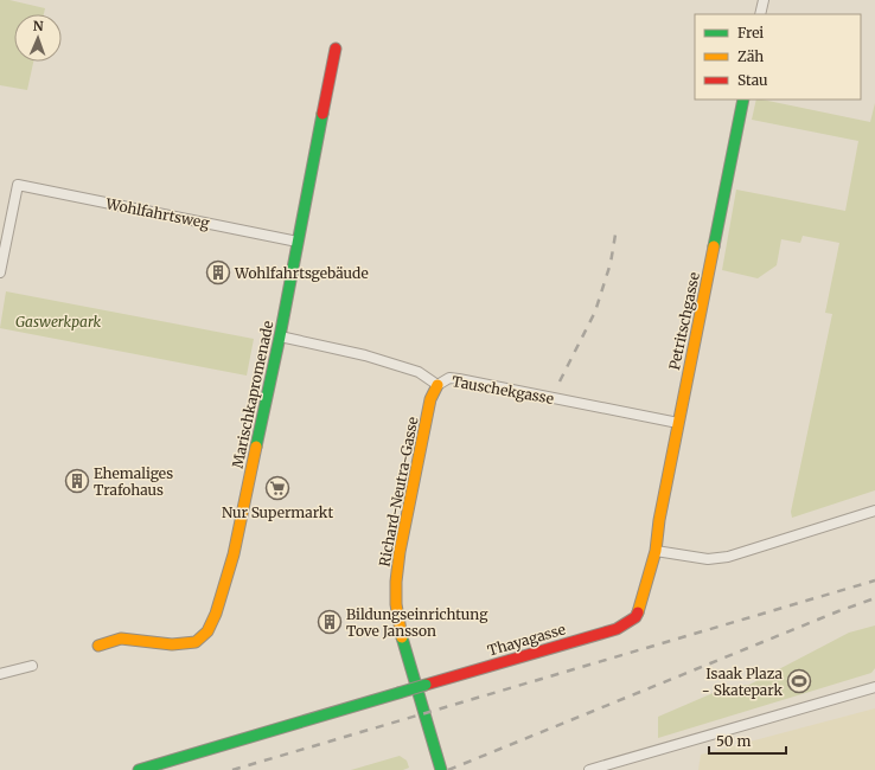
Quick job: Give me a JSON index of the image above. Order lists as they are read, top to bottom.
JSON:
{
  "streets": {
    "street": [
      "Wohlfahrtsweg",
      "Petritschgasse",
      "Tauschekgasse",
      "Marischkapromenade",
      "Richard-Neutra-Gasse",
      "Thayagasse"
    ]
  },
  "crossings": [
    ["Wohlfahrtsweg", "Marischkapromenade"],
    ["Petritschgasse", "Tauschekgasse"],
    ["Petritschgasse", "Thayagasse"],
    ["Tauschekgasse", "Marischkapromenade"],
    ["Tauschekgasse", "Richard-Neutra-Gasse"]
  ],
  "parks": ["Gaswerkpark"],
  "places": {
    "building": ["Wohlfahrtsgebäude", "Ehemaliges Trafohaus", "Bildungseinrichtung Tove Jansson"],
    "supermarket": ["Nur Supermarkt"],
    "sports": ["Isaak Plaza - Skatepark"]
  },
  "legend": ["Frei", "Zäh", "Stau"],
  "scale_bar": "50 m",
  "north": "top"
}
